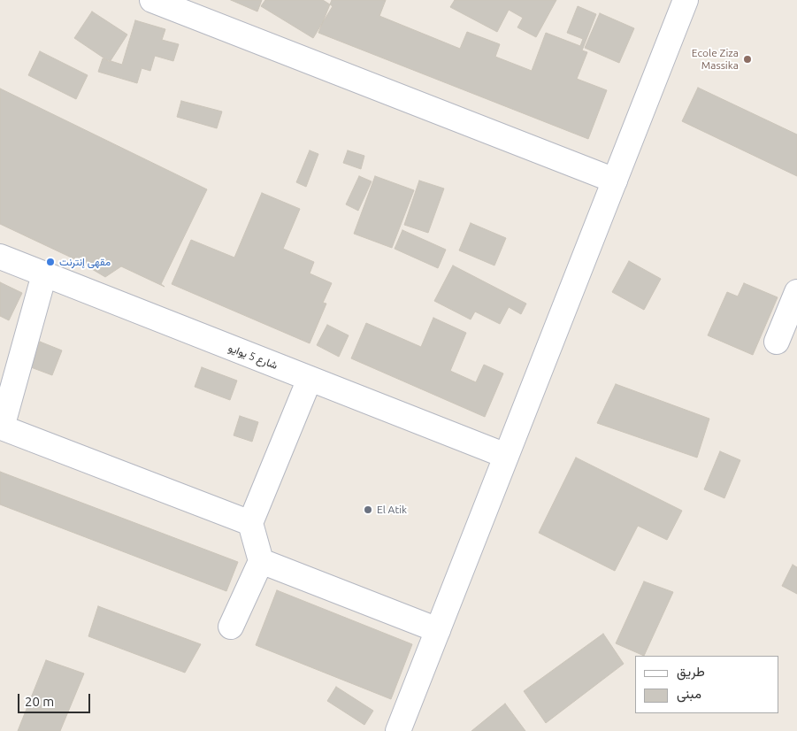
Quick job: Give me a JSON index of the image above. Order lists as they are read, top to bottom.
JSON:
{
  "streets": {
    "street": ["شارع 5 يوايو"]
  },
  "places": ["Ecole Ziza Massika", "مقهى إنترنت", "El Atik"],
  "legend": ["طريق", "مبنى"],
  "scale_bar": "20 m"
}
